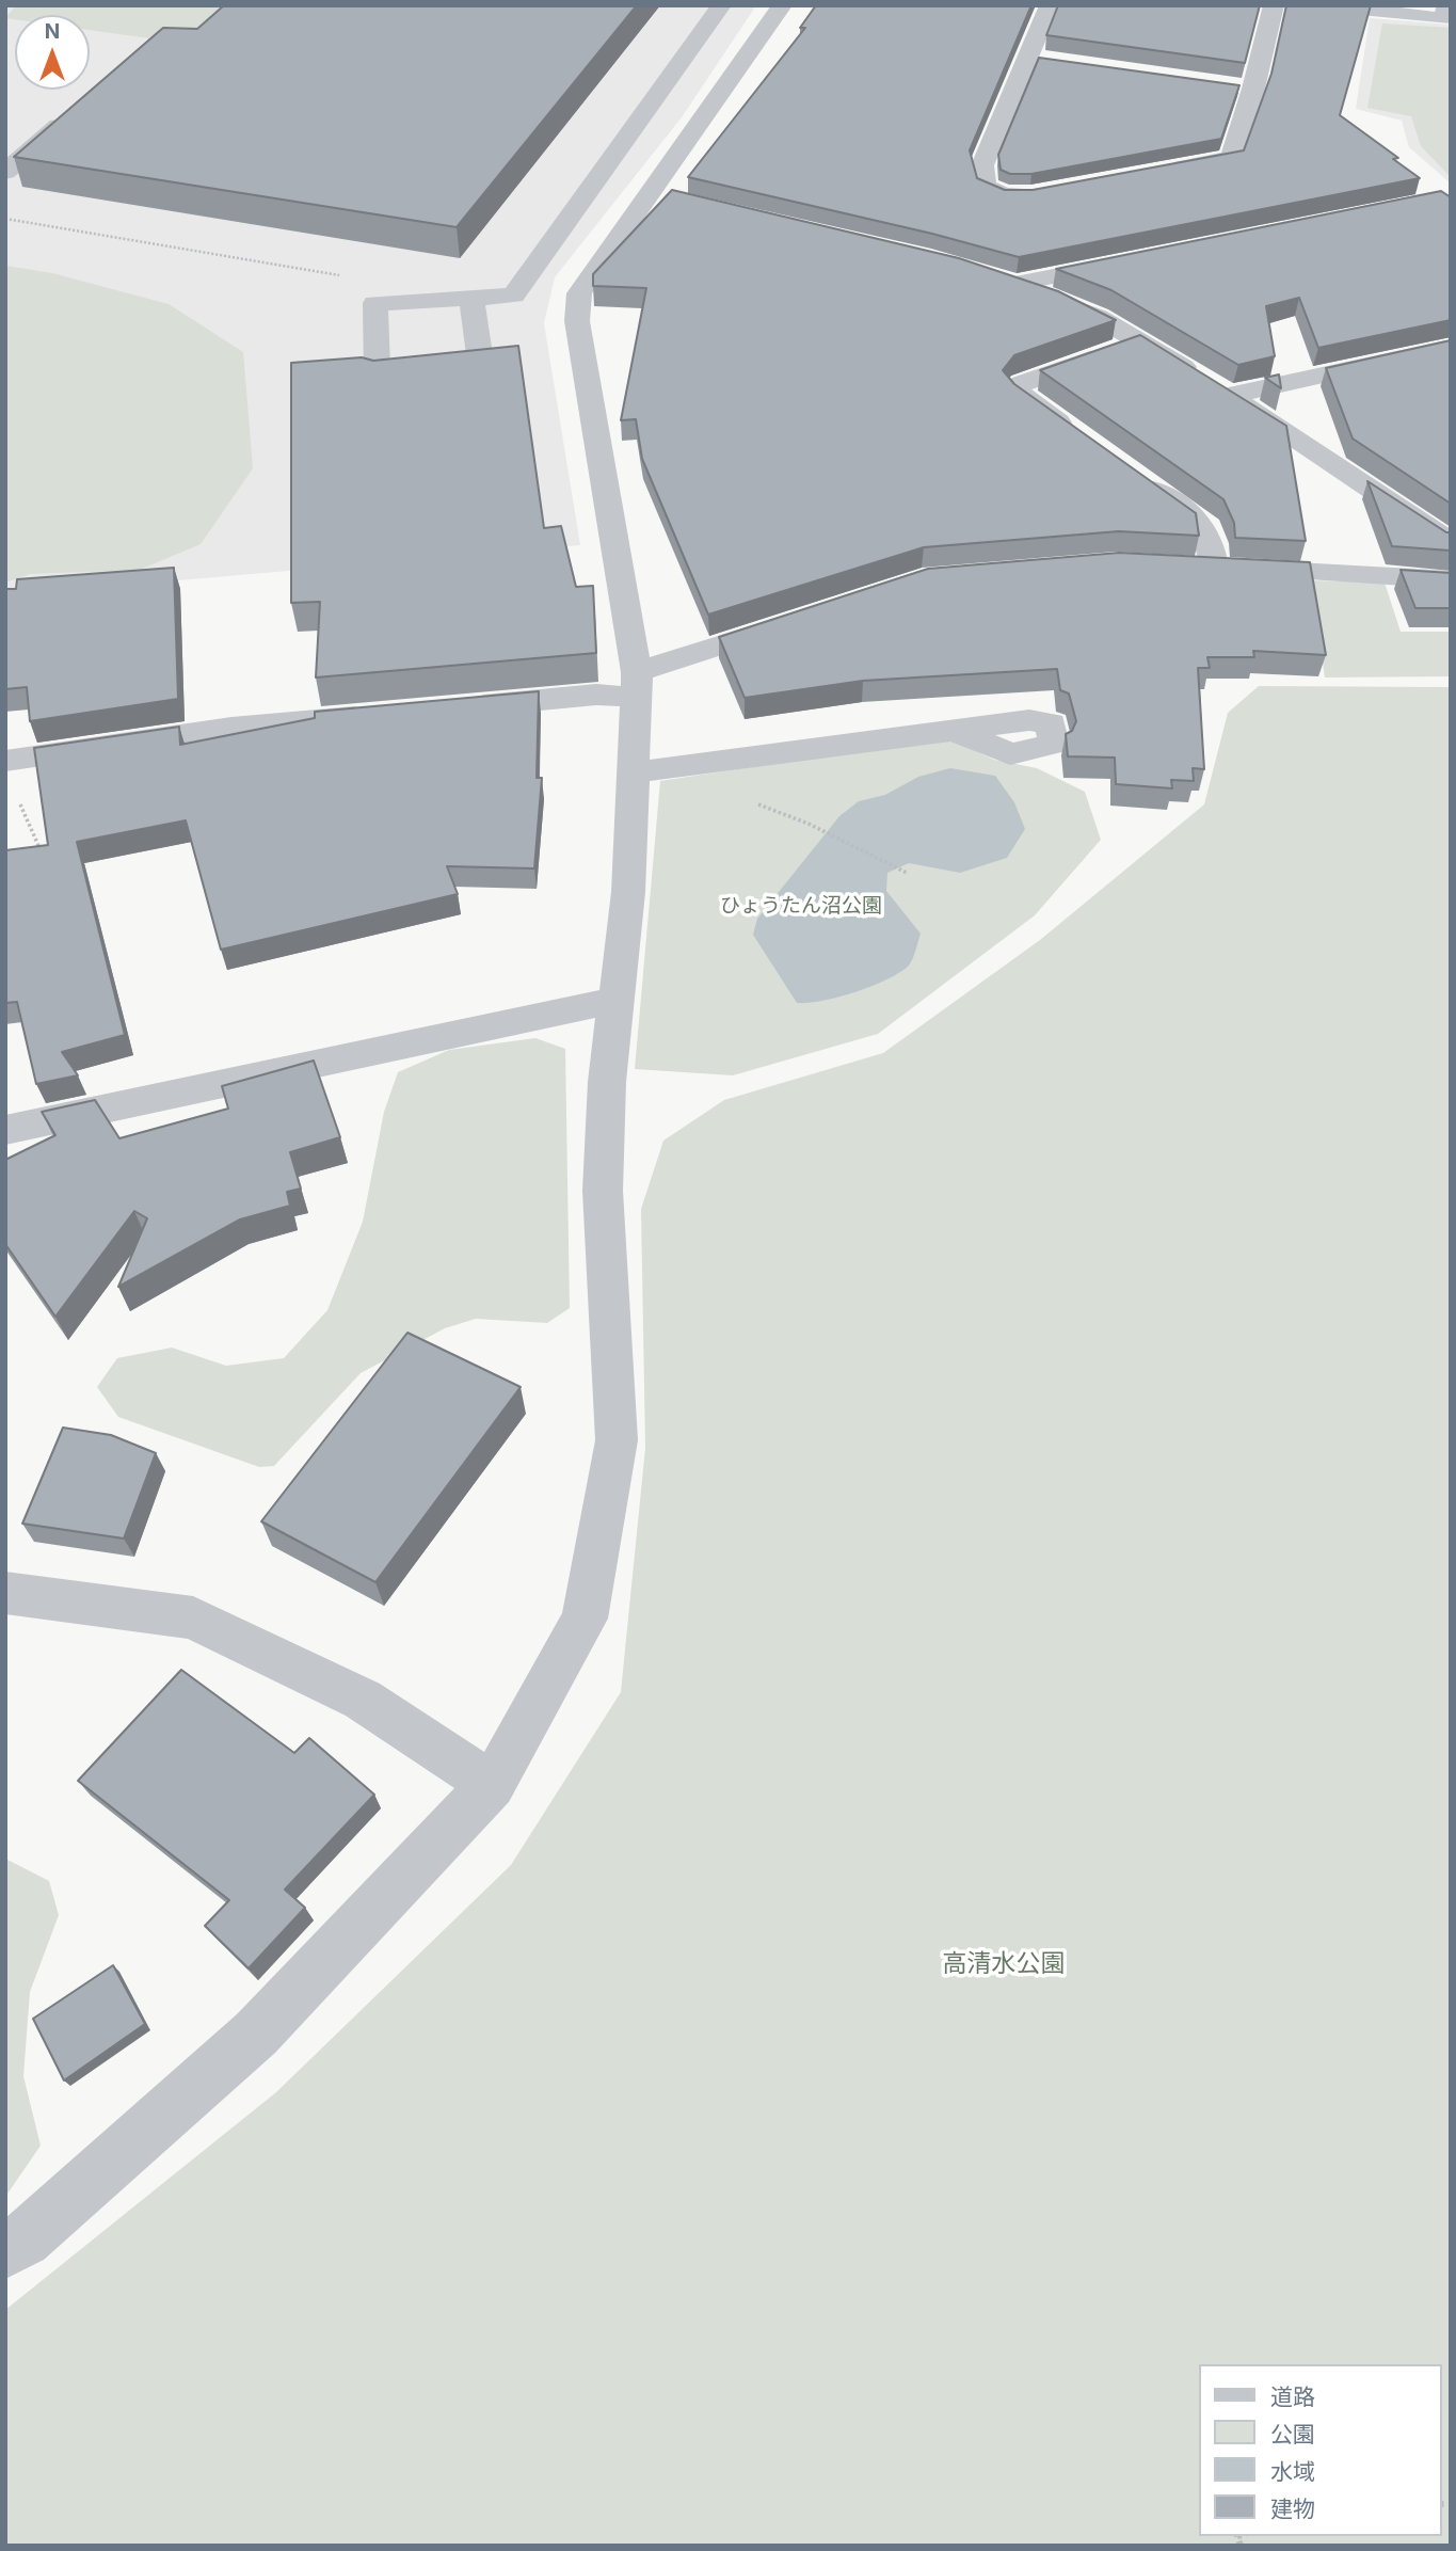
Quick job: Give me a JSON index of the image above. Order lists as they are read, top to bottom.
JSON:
{
  "parks": ["ひょうたん沼公園", "高清水公園"],
  "legend": [
    "道路",
    "公園",
    "水域",
    "建物"
  ],
  "north": "top"
}
